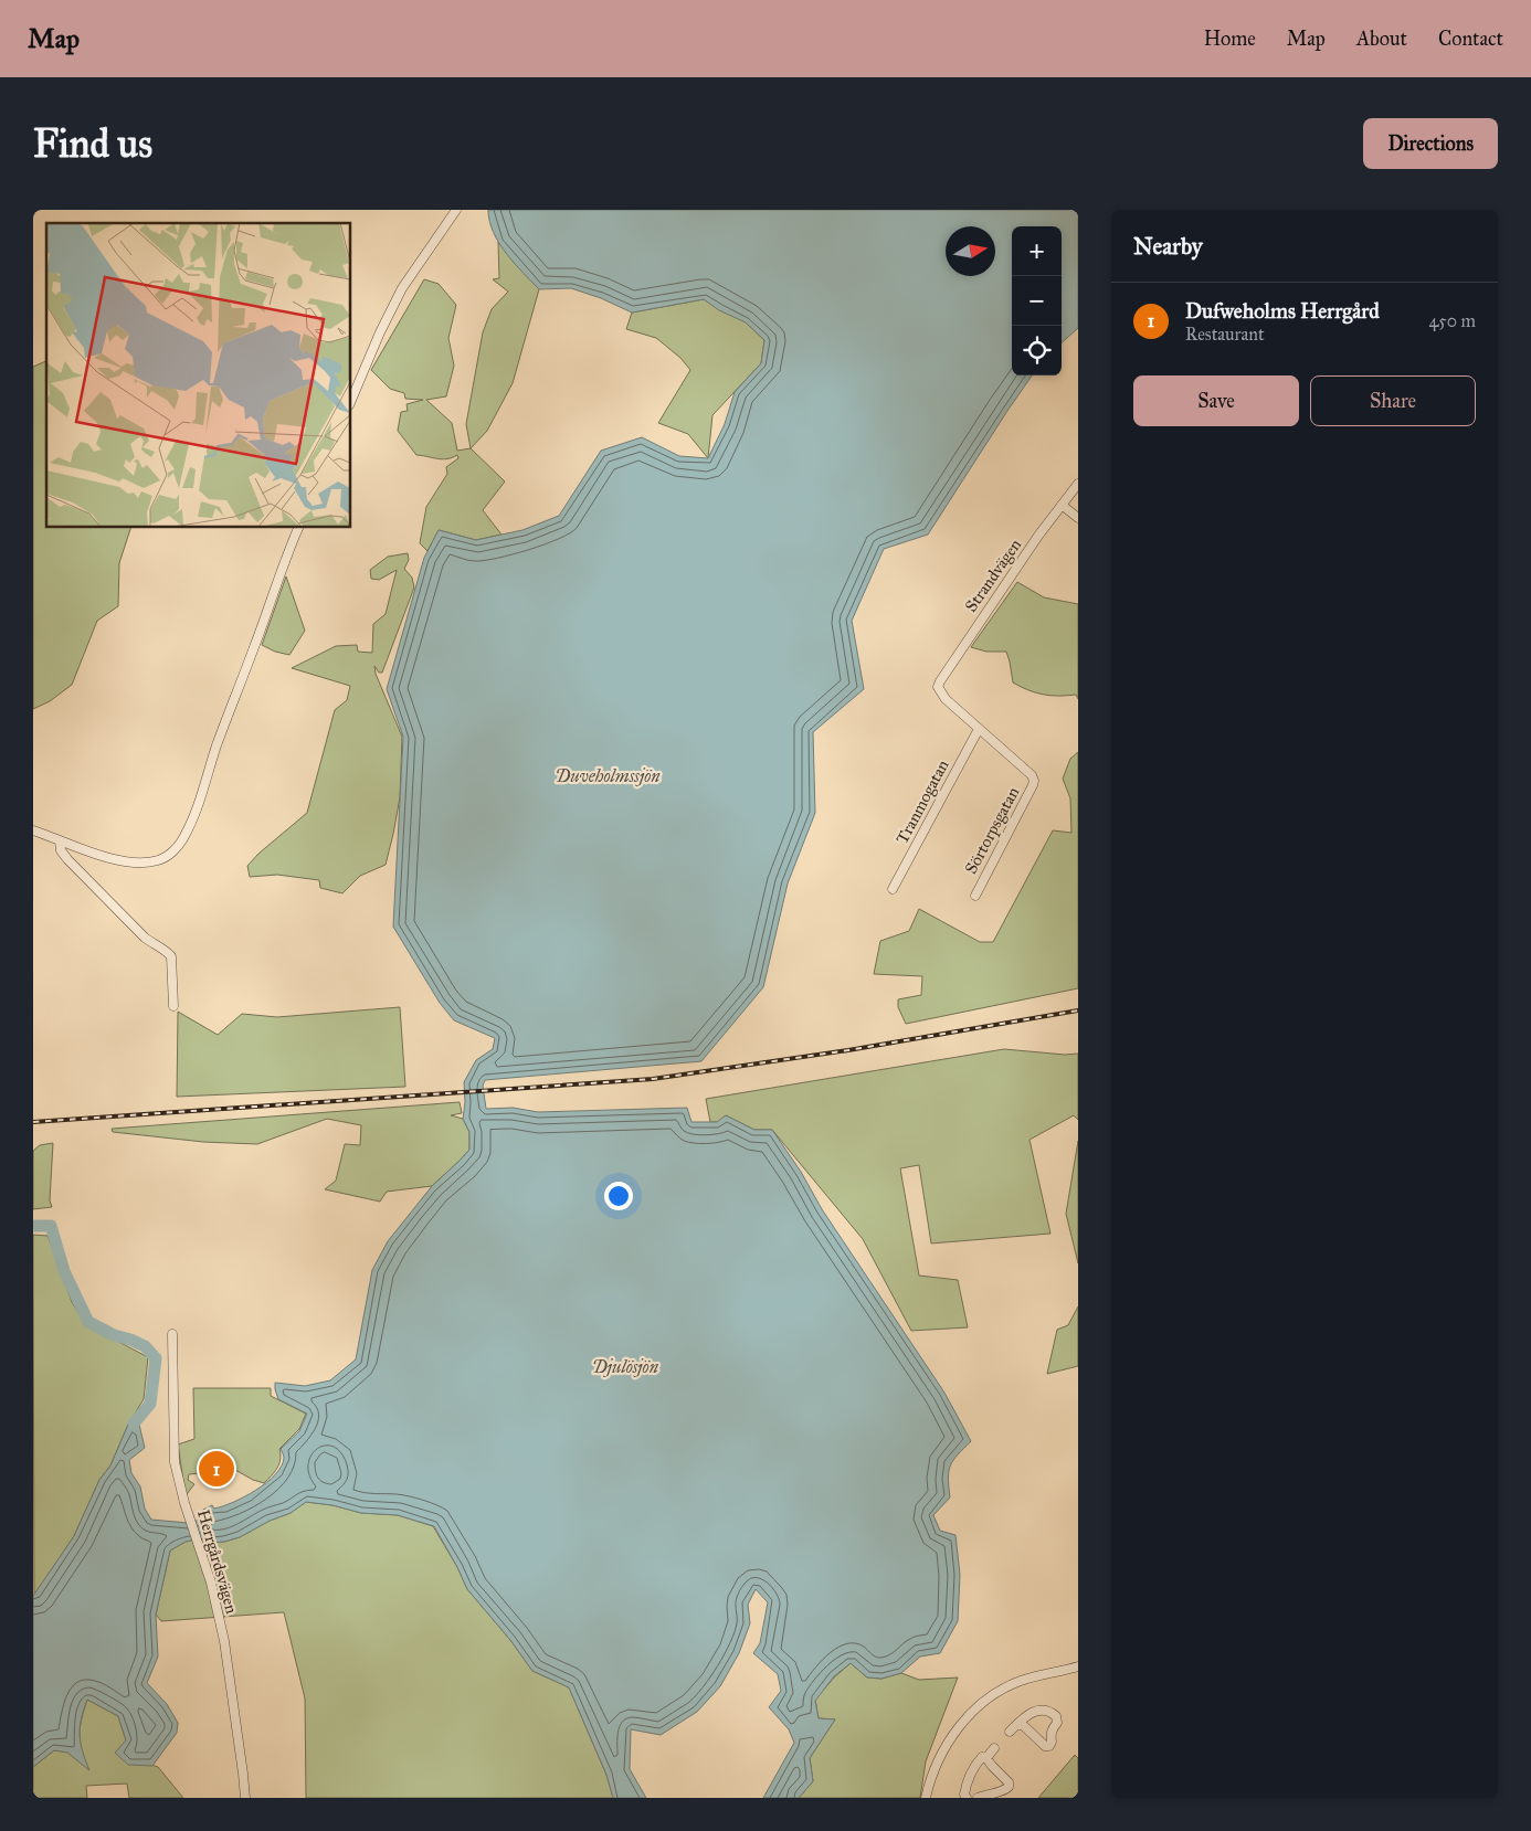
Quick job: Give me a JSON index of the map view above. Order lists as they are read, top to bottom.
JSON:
{
  "streets": {
    "street": [
      "Strandvägen",
      "Tranmogatan",
      "Sörtorpsgatan",
      "Herrgårdsvägen"
    ]
  },
  "crossings": [
    ["Strandvägen", "Sörtorpsgatan"],
    ["Tranmogatan", "Sörtorpsgatan"]
  ],
  "water": ["Duveholmssjön", "Djulösjön"],
  "north": "right",
  "page": {
    "header": "Map",
    "nav": [
      "Home",
      "Map",
      "About",
      "Contact"
    ],
    "buttons": [
      "Directions",
      ["Save", "Share"]
    ],
    "title": "Find us",
    "heading": "Nearby",
    "map_buttons": ["+", "−"],
    "list": [
      {
        "mark": "1",
        "name": "Dufweholms Herrgård",
        "note": "Restaurant",
        "value": "450 m"
      }
    ],
    "pins": "1"
  }
}
